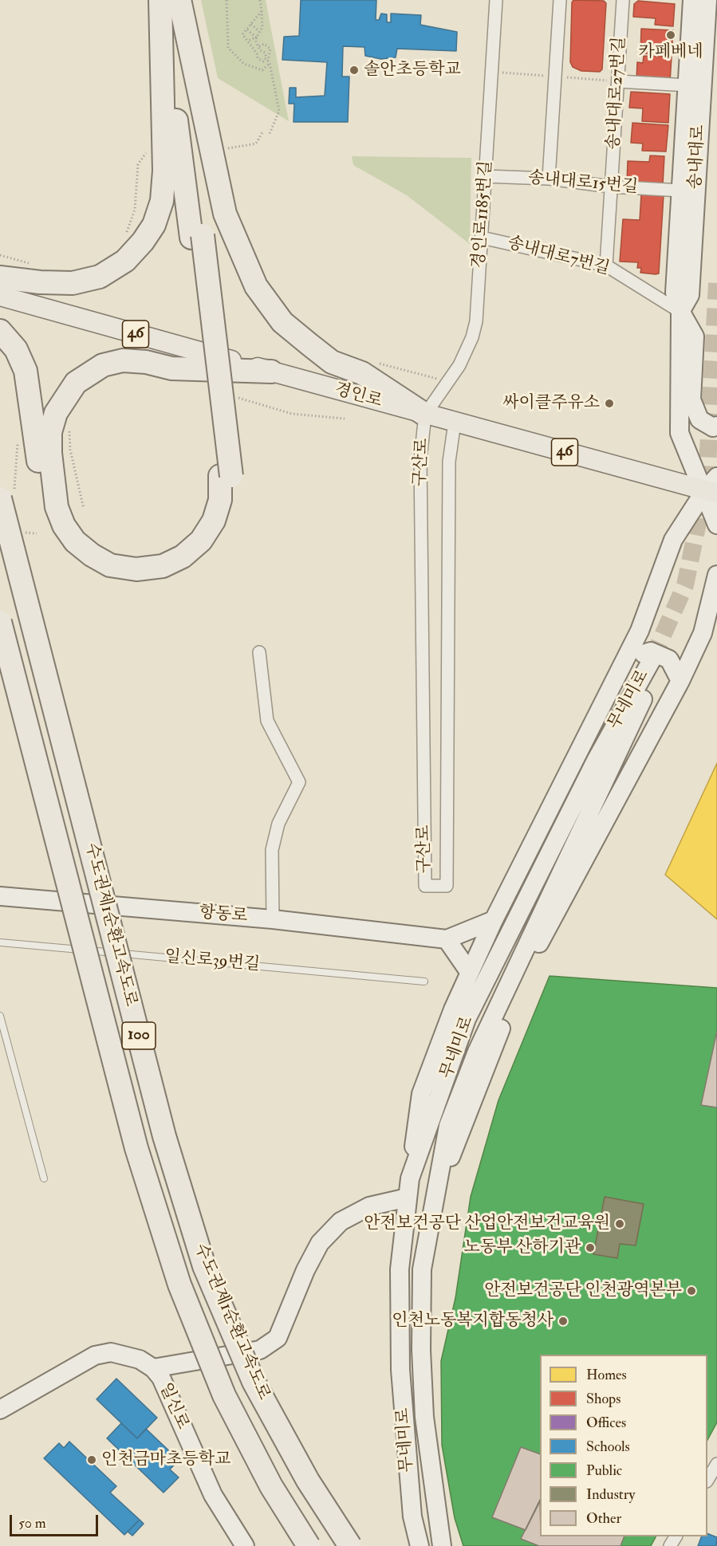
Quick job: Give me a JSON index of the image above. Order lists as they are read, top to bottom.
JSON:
{
  "streets": {
    "highway": ["수도권제1순환고속도로", "100"],
    "main road": [
      "송내대로",
      "46",
      "경인로",
      "무네미로",
      "항동로",
      "일신로"
    ],
    "street": [
      "송내대로27번길",
      "송내대로15번길",
      "경인로1185번길",
      "송내대로7번길",
      "구산로"
    ],
    "lane": ["일신로39번길"]
  },
  "crossings": [
    ["송내대로27번길", "송내대로15번길"],
    ["송내대로27번길", "송내대로7번길"],
    ["송내대로", "송내대로15번길"],
    ["송내대로", "송내대로7번길"],
    ["송내대로", "경인로"],
    ["송내대로15번길", "경인로1185번길"],
    ["경인로1185번길", "송내대로7번길"],
    ["경인로1185번길", "경인로"],
    ["경인로1185번길", "구산로"],
    ["경인로", "구산로"]
  ],
  "places": [
    "카페베네",
    "솔안초등학교",
    "싸이클주유소",
    "안전보건공단 산업안전보건교육원",
    "노동부 산하기관",
    "안전보건공단 인천광역본부",
    "인천노동복지합동청사",
    "인천금마초등학교"
  ],
  "legend": [
    "Homes",
    "Shops",
    "Offices",
    "Schools",
    "Public",
    "Industry",
    "Other"
  ],
  "scale_bar": "50 m"
}
